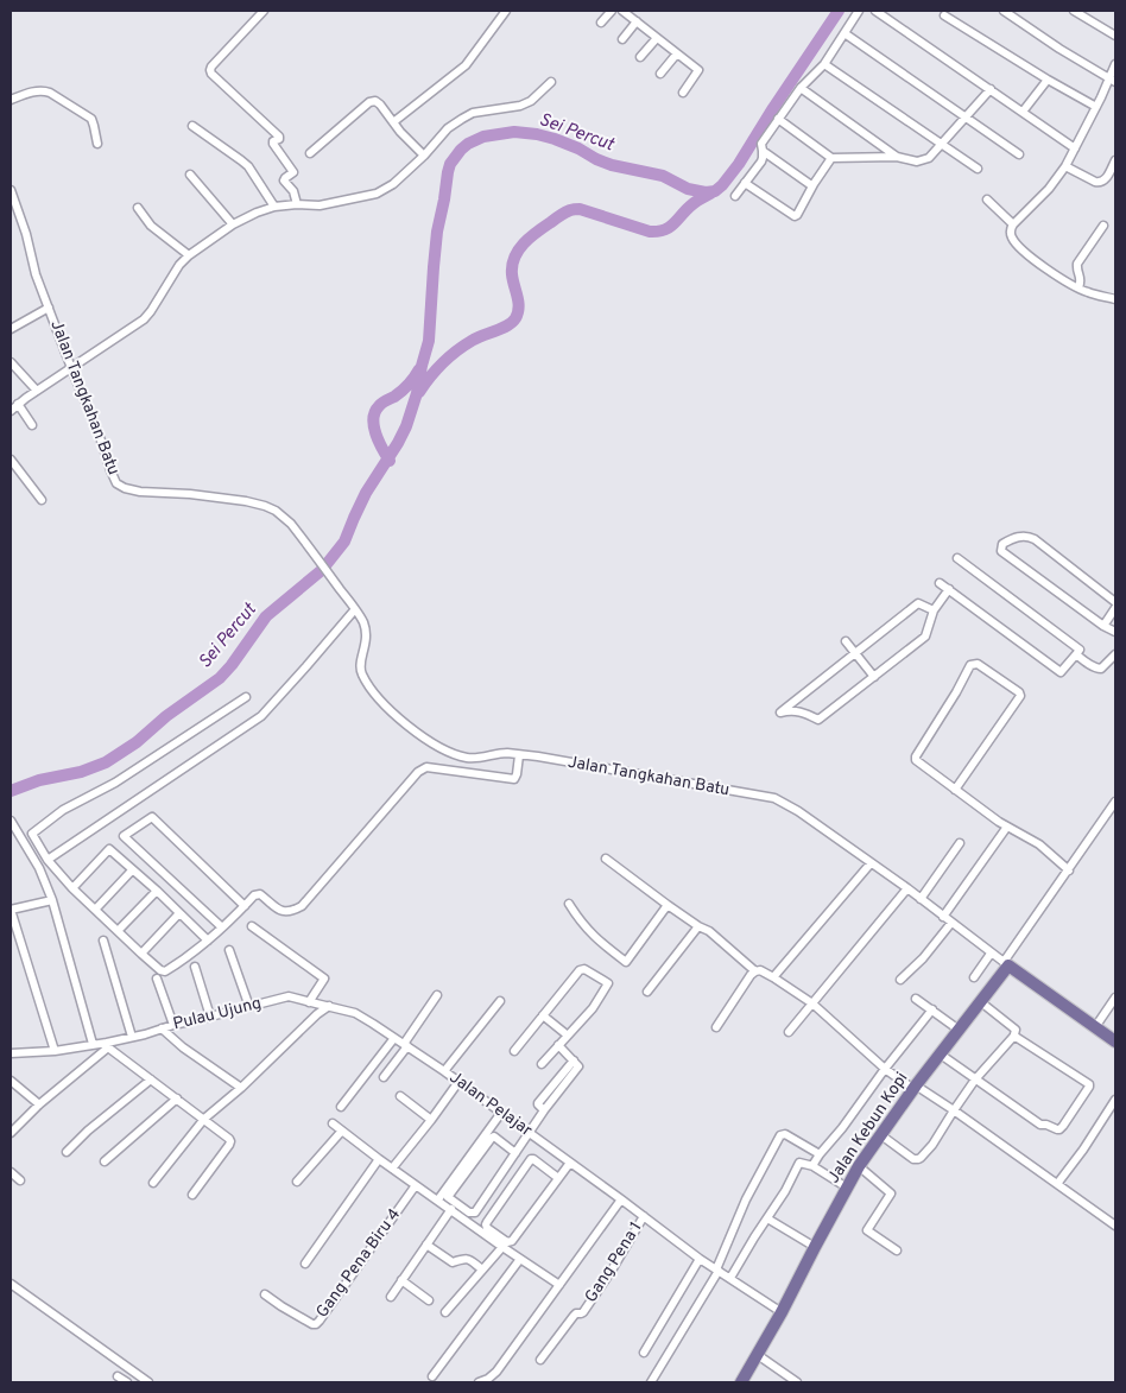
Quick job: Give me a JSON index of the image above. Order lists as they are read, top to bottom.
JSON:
{
  "streets": {
    "main road": ["Jalan Kebun Kopi"],
    "street": [
      "Jalan Tangkahan Batu",
      "Pulau Ujung",
      "Jalan Pelajar",
      "Gang Pena 1",
      "Gang Pena Biru 4"
    ]
  },
  "crossings": [
    ["Jalan Tangkahan Batu", "Jalan Kebun Kopi"],
    ["Pulau Ujung", "Jalan Pelajar"],
    ["Jalan Pelajar", "Jalan Kebun Kopi"],
    ["Jalan Pelajar", "Gang Pena 1"]
  ],
  "water": ["Sei Percut"]
}
